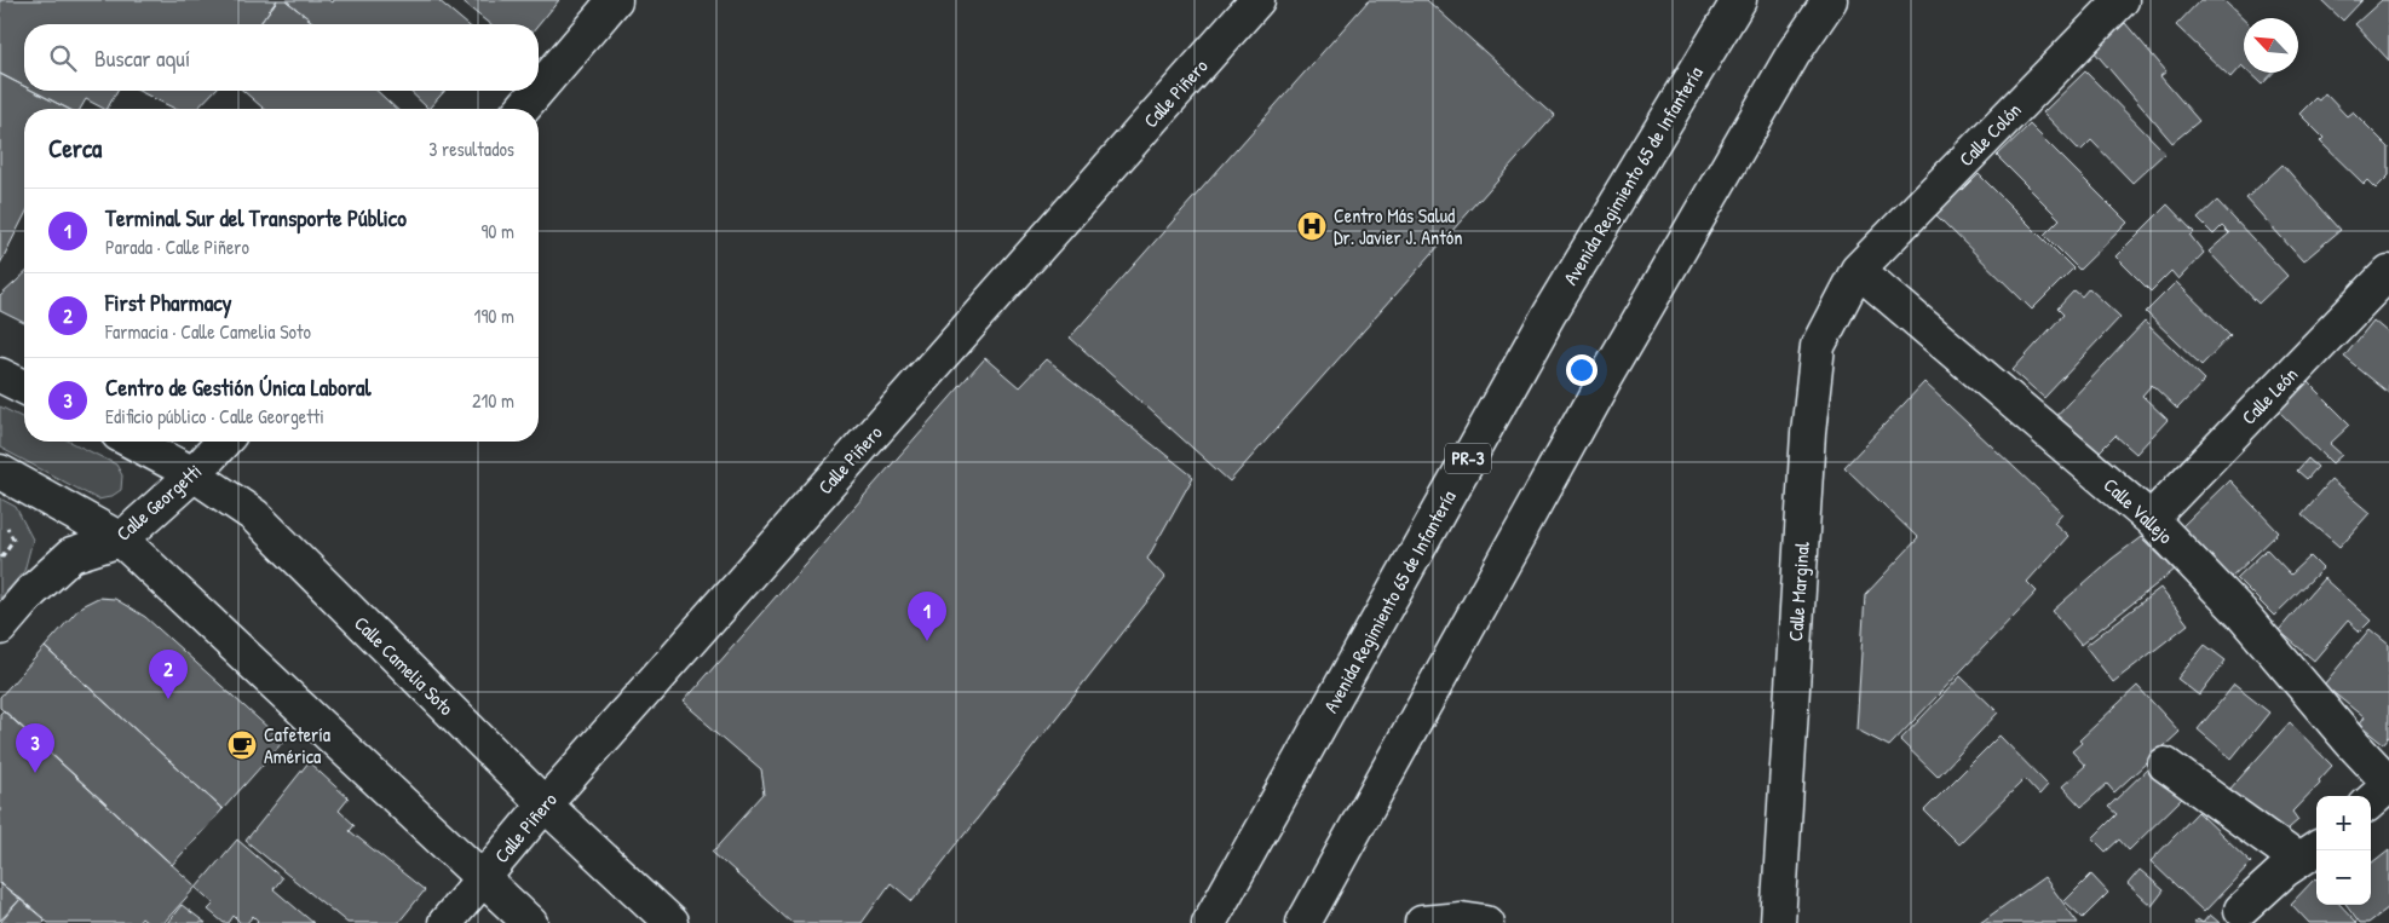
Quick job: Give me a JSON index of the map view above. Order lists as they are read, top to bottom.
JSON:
{
  "streets": {
    "main road": [
      "Calle Piñero",
      "Calle Colón",
      "Avenida Regimiento 65 de Infantería",
      "Calle León",
      "PR-3",
      "Calle Georgetti",
      "Calle Vallejo",
      "Calle Marginal",
      "Calle Camelia Soto"
    ]
  },
  "crossings": [
    ["Calle Piñero", "Calle Camelia Soto"],
    ["Calle Colón", "Calle Vallejo"],
    ["Calle Colón", "Calle Marginal"],
    ["Calle León", "Calle Vallejo"],
    ["Calle Georgetti", "Calle Camelia Soto"],
    ["Calle Vallejo", "Calle Marginal"]
  ],
  "places": {
    "hospital": ["Centro Más Salud Dr. Javier J. Antón"],
    "cafe": ["Cafetería América"]
  },
  "north": "top left",
  "page": {
    "search": "Buscar aquí",
    "heading": ["Cerca", "3 resultados"],
    "list": [
      {
        "mark": "1",
        "name": "Terminal Sur del Transporte Público",
        "note": "Parada · Calle Piñero",
        "value": "90 m"
      },
      {
        "mark": "2",
        "name": "First Pharmacy",
        "note": "Farmacia · Calle Camelia Soto",
        "value": "190 m"
      },
      {
        "mark": "3",
        "name": "Centro de Gestión Única Laboral",
        "note": "Edificio público · Calle Georgetti",
        "value": "210 m"
      }
    ],
    "pins": ["1", "2", "3"],
    "map_buttons": ["+", "−"]
  }
}
